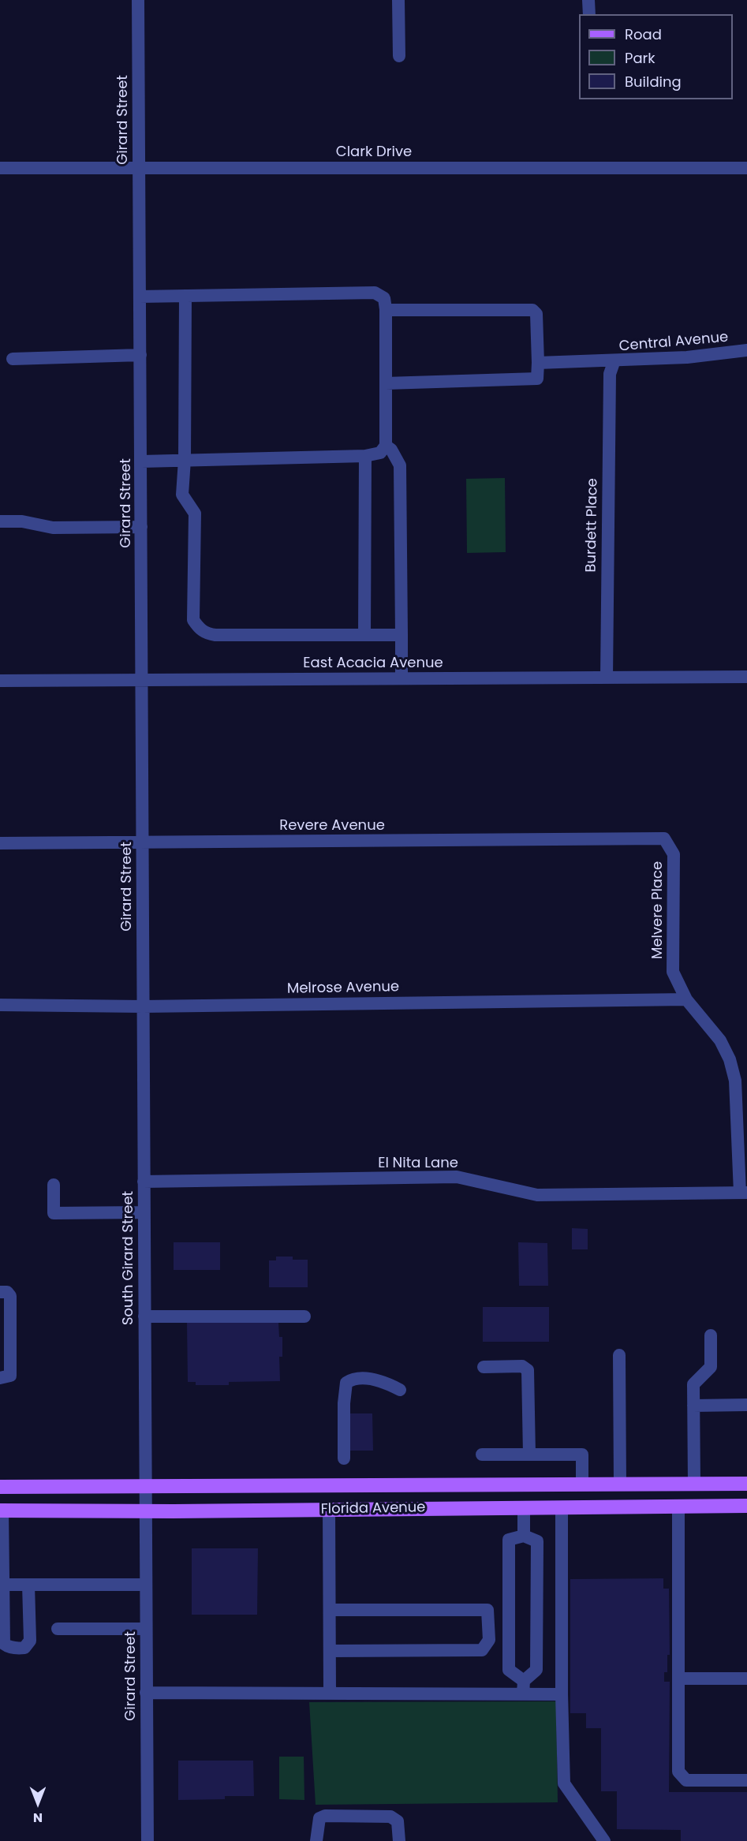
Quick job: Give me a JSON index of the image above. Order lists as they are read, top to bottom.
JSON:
{
  "streets": {
    "main road": ["Florida Avenue"],
    "street": [
      "Girard Street",
      "Clark Drive",
      "Central Avenue",
      "Burdett Place",
      "East Acacia Avenue",
      "Revere Avenue",
      "Melvere Place",
      "Melrose Avenue",
      "El Nita Lane",
      "South Girard Street"
    ]
  },
  "crossings": [
    ["Girard Street", "Clark Drive"],
    ["Girard Street", "East Acacia Avenue"],
    ["Girard Street", "Revere Avenue"],
    ["Girard Street", "Melrose Avenue"],
    ["Girard Street", "South Girard Street"],
    ["Girard Street", "Florida Avenue"],
    ["Central Avenue", "Burdett Place"],
    ["Burdett Place", "East Acacia Avenue"],
    ["Revere Avenue", "Melvere Place"],
    ["Melvere Place", "Melrose Avenue"],
    ["Melvere Place", "El Nita Lane"],
    ["Melrose Avenue", "South Girard Street"],
    ["El Nita Lane", "South Girard Street"],
    ["South Girard Street", "Florida Avenue"]
  ],
  "legend": ["Road", "Park", "Building"],
  "north": "bottom"
}
